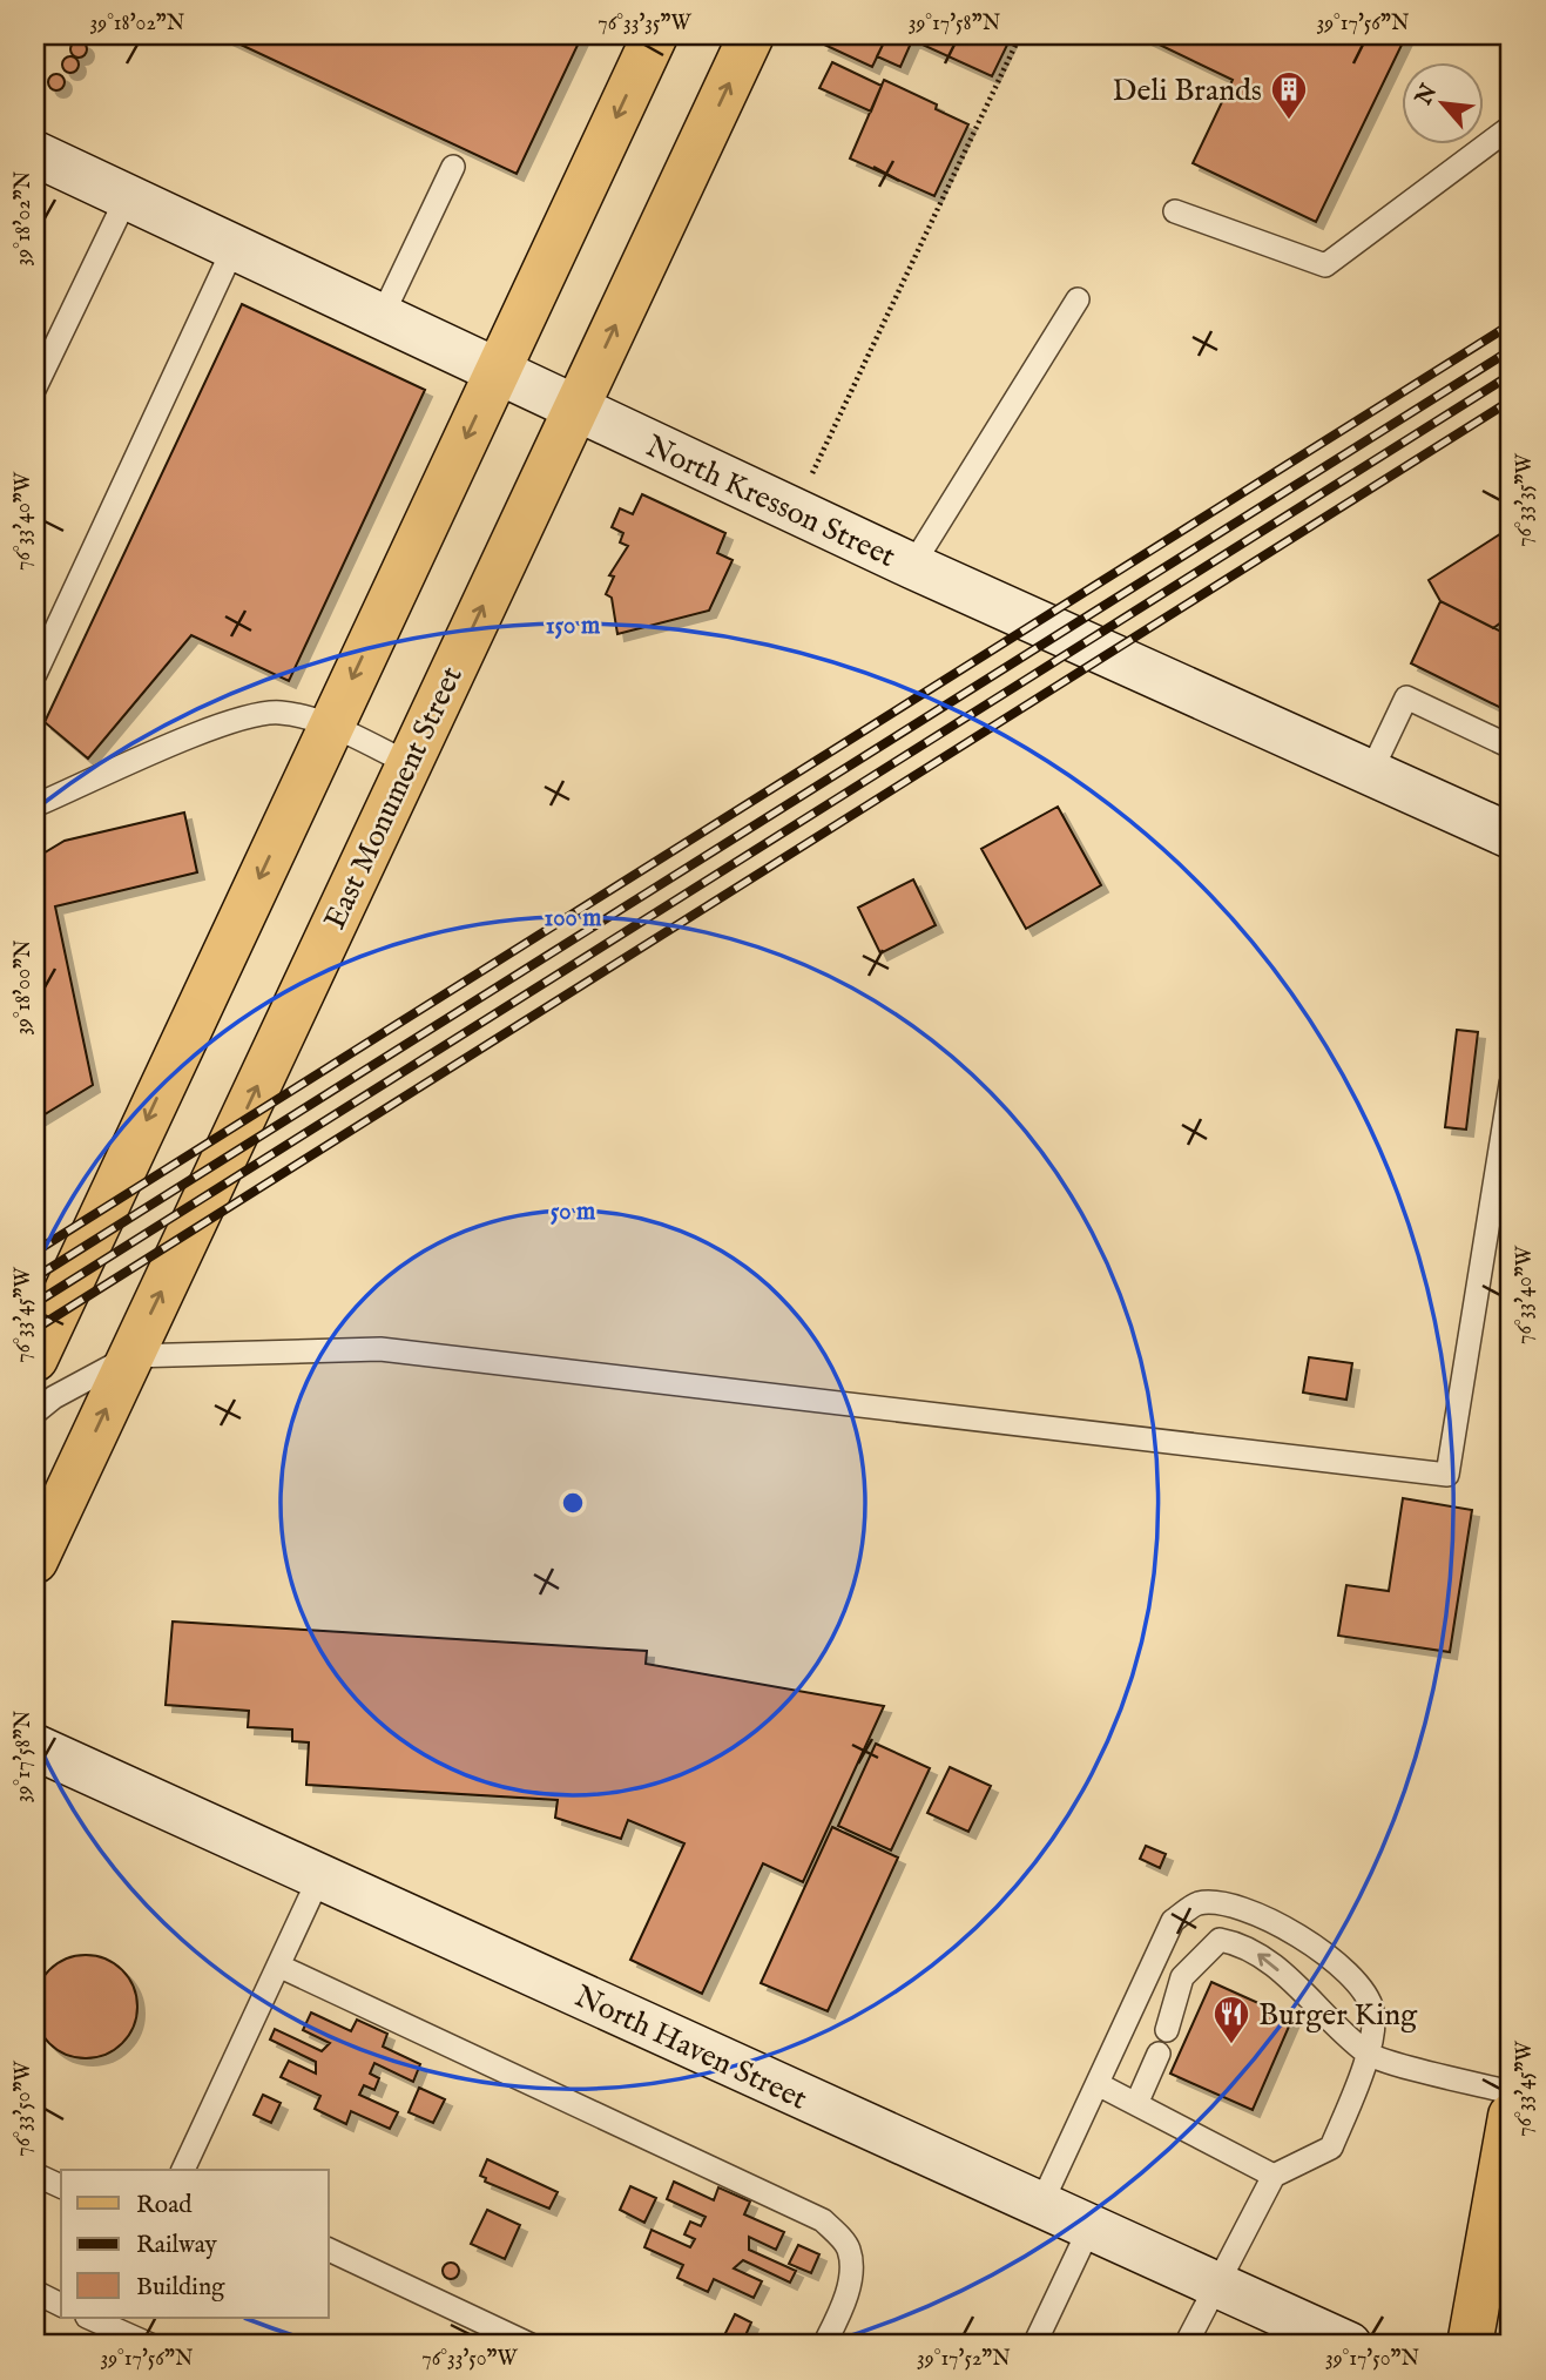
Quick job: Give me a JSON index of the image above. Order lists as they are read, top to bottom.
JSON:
{
  "streets": {
    "main road": ["East Monument Street"],
    "street": ["North Kresson Street", "North Haven Street"]
  },
  "crossings": [
    ["North Kresson Street", "East Monument Street"]
  ],
  "places": {
    "building": ["Deli Brands"],
    "restaurant": ["Burger King"]
  },
  "legend": ["Road", "Railway", "Building"],
  "north": "top left",
  "coordinates": [
    "39°18'02\"N",
    "76°33'35\"W",
    "39°17'58\"N",
    "39°17'56\"N",
    "76°33'40\"W",
    "39°18'00\"N",
    "76°33'45\"W",
    "76°33'50\"W",
    "39°17'52\"N",
    "39°17'50\"N"
  ],
  "rings": ["150 m", "100 m", "50 m"]
}
